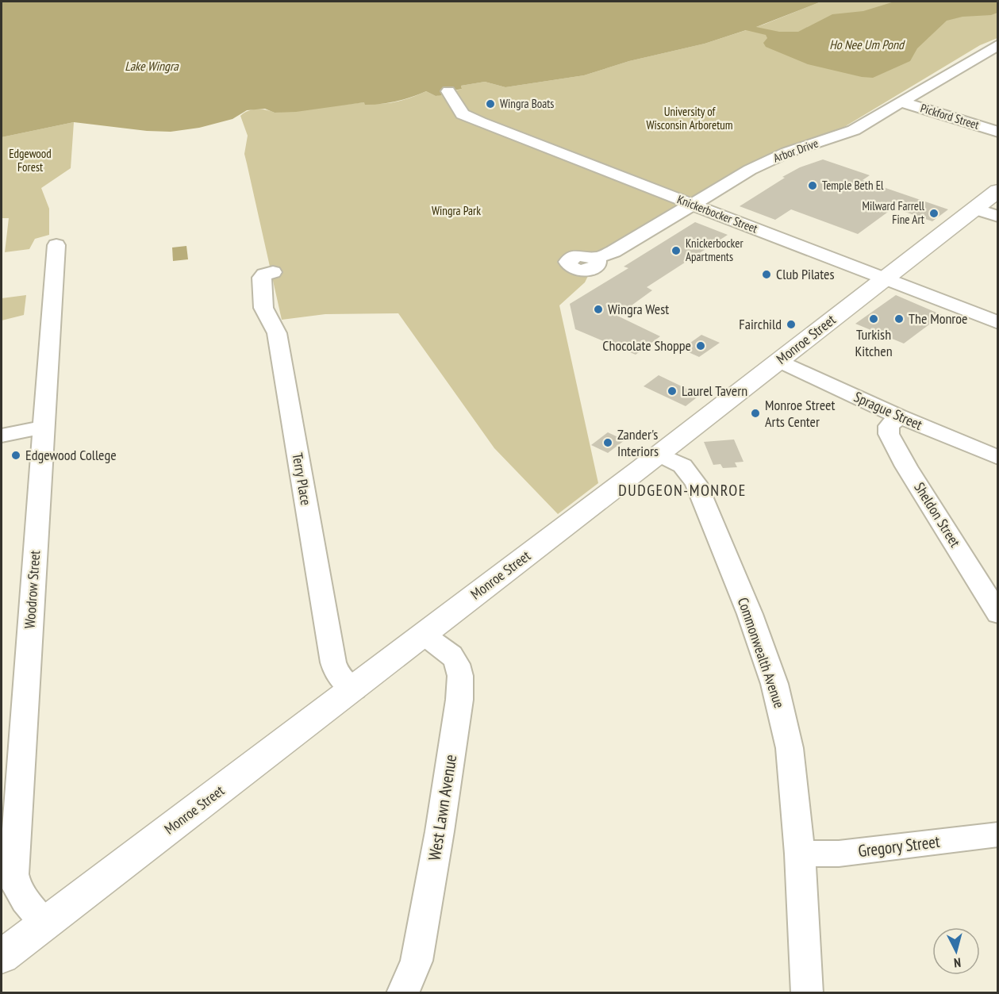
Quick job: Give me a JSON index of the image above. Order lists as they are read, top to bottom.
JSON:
{
  "streets": {
    "main road": ["Monroe Street"],
    "street": [
      "Pickford Street",
      "Arbor Drive",
      "Knickerbocker Street",
      "Sprague Street",
      "Terry Place",
      "Sheldon Street",
      "Woodrow Street",
      "Commonwealth Avenue",
      "West Lawn Avenue",
      "Gregory Street"
    ]
  },
  "crossings": [
    ["Pickford Street", "Arbor Drive"],
    ["Arbor Drive", "Knickerbocker Street"],
    ["Knickerbocker Street", "Monroe Street"],
    ["Monroe Street", "Sprague Street"],
    ["Monroe Street", "Terry Place"],
    ["Monroe Street", "Woodrow Street"],
    ["Monroe Street", "Commonwealth Avenue"],
    ["Monroe Street", "West Lawn Avenue"],
    ["Sprague Street", "Sheldon Street"],
    ["Commonwealth Avenue", "Gregory Street"]
  ],
  "districts": ["DUDGEON-MONROE"],
  "water": ["Ho Nee Um Pond", "Lake Wingra"],
  "parks": ["University of Wisconsin Arboretum", "Edgewood Forest", "Wingra Park"],
  "places": [
    "Wingra Boats",
    "Temple Beth El",
    "Milward Farrell Fine Art",
    "Knickerbocker Apartments",
    "Club Pilates",
    "Wingra West",
    "Turkish Kitchen",
    "The Monroe",
    "Fairchild",
    "Chocolate Shoppe",
    "Laurel Tavern",
    "Monroe Street Arts Center",
    "Zander's Interiors",
    "Edgewood College"
  ],
  "north": "bottom"
}
